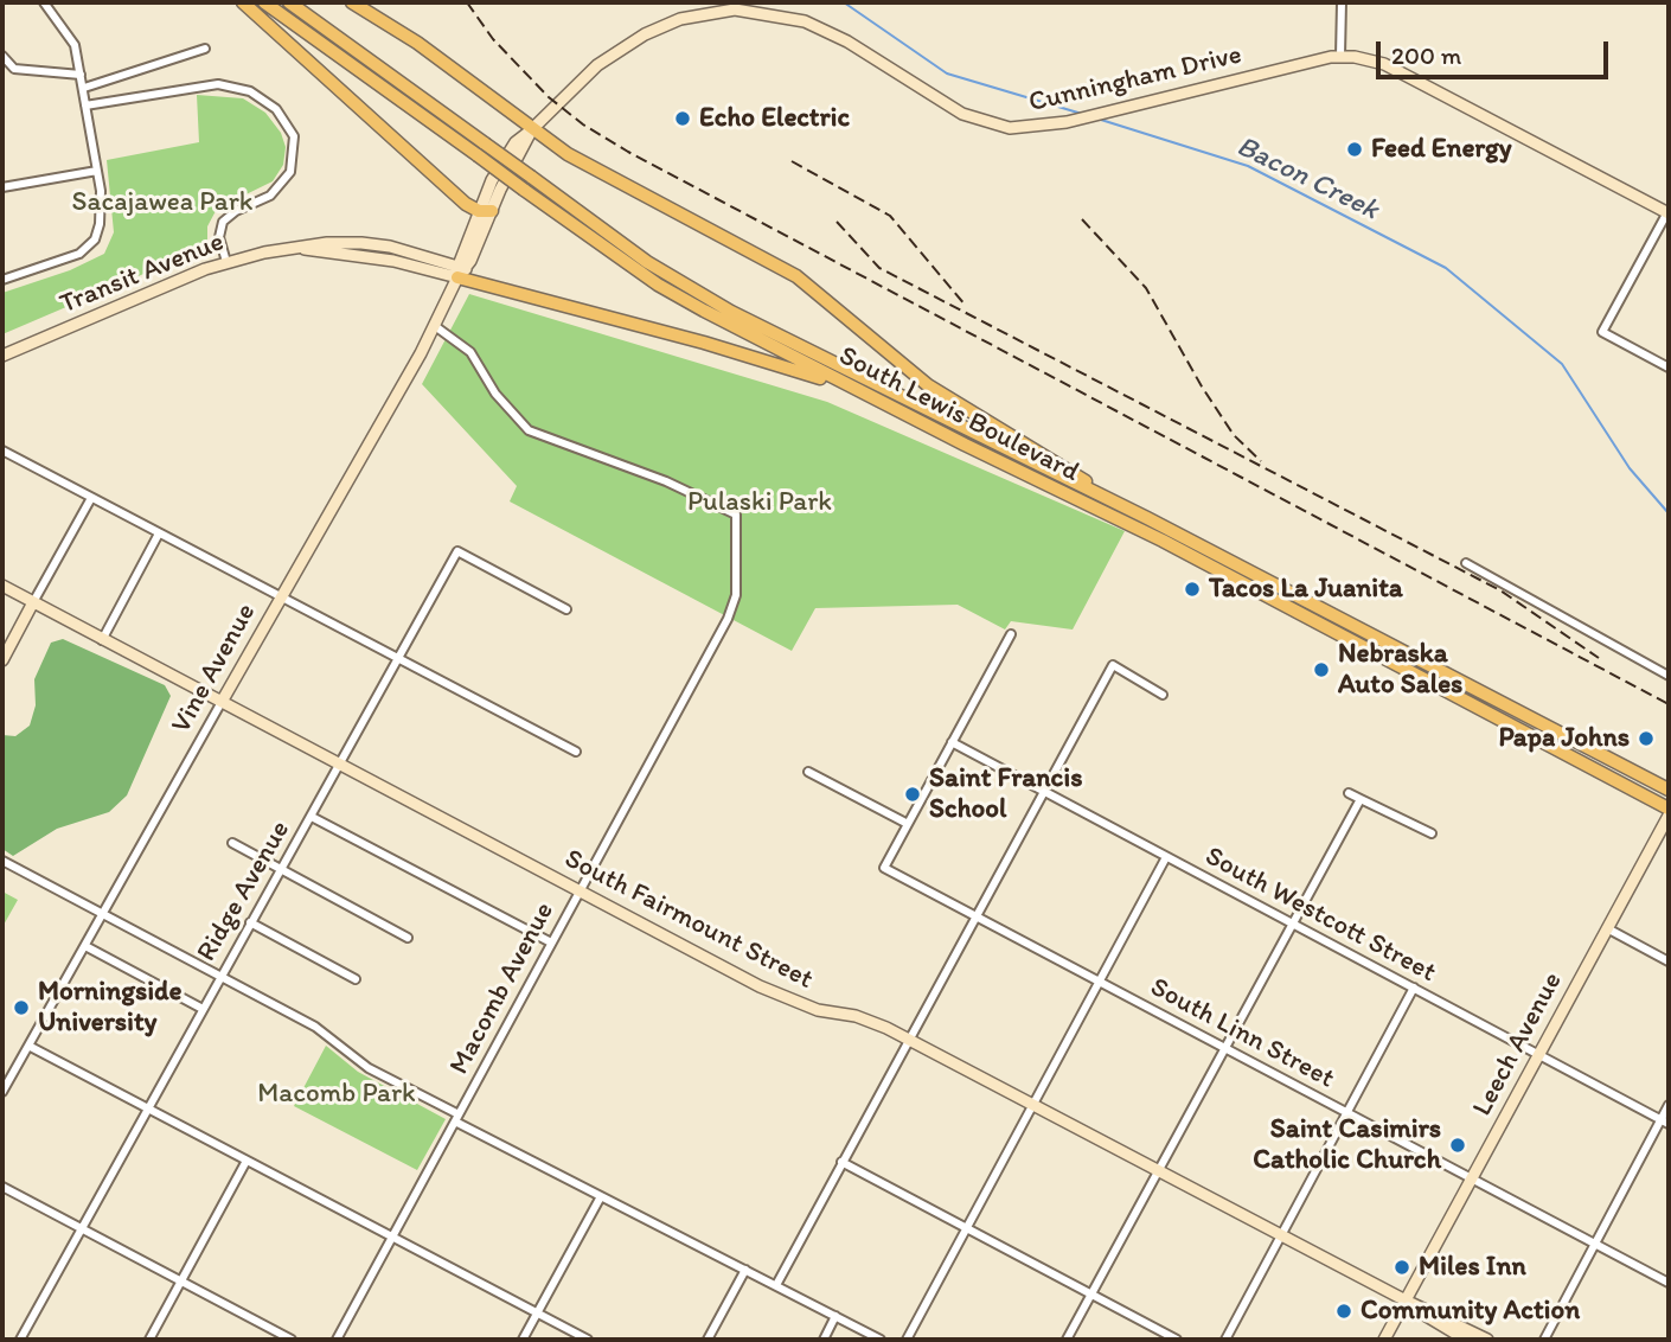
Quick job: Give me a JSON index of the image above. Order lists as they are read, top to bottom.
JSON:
{
  "streets": {
    "main road": ["South Lewis Boulevard"],
    "street": [
      "Cunningham Drive",
      "Transit Avenue",
      "Vine Avenue",
      "Ridge Avenue",
      "South Westcott Street",
      "South Fairmount Street",
      "Macomb Avenue",
      "South Linn Street",
      "Leech Avenue"
    ]
  },
  "crossings": [
    ["Cunningham Drive", "Vine Avenue"],
    ["Transit Avenue", "Vine Avenue"],
    ["South Lewis Boulevard", "Leech Avenue"],
    ["Vine Avenue", "South Fairmount Street"],
    ["Vine Avenue", "Macomb Avenue"],
    ["Ridge Avenue", "South Fairmount Street"],
    ["South Westcott Street", "Leech Avenue"],
    ["South Fairmount Street", "Macomb Avenue"],
    ["South Fairmount Street", "Leech Avenue"],
    ["South Linn Street", "Leech Avenue"]
  ],
  "water": ["Bacon Creek"],
  "parks": ["Sacajawea Park", "Pulaski Park", "Macomb Park"],
  "places": [
    "Echo Electric",
    "Feed Energy",
    "Tacos La Juanita",
    "Nebraska Auto Sales",
    "Papa Johns",
    "Saint Francis School",
    "Morningside University",
    "Saint Casimirs Catholic Church",
    "Miles Inn",
    "Community Action"
  ],
  "scale_bar": "200 m"
}
